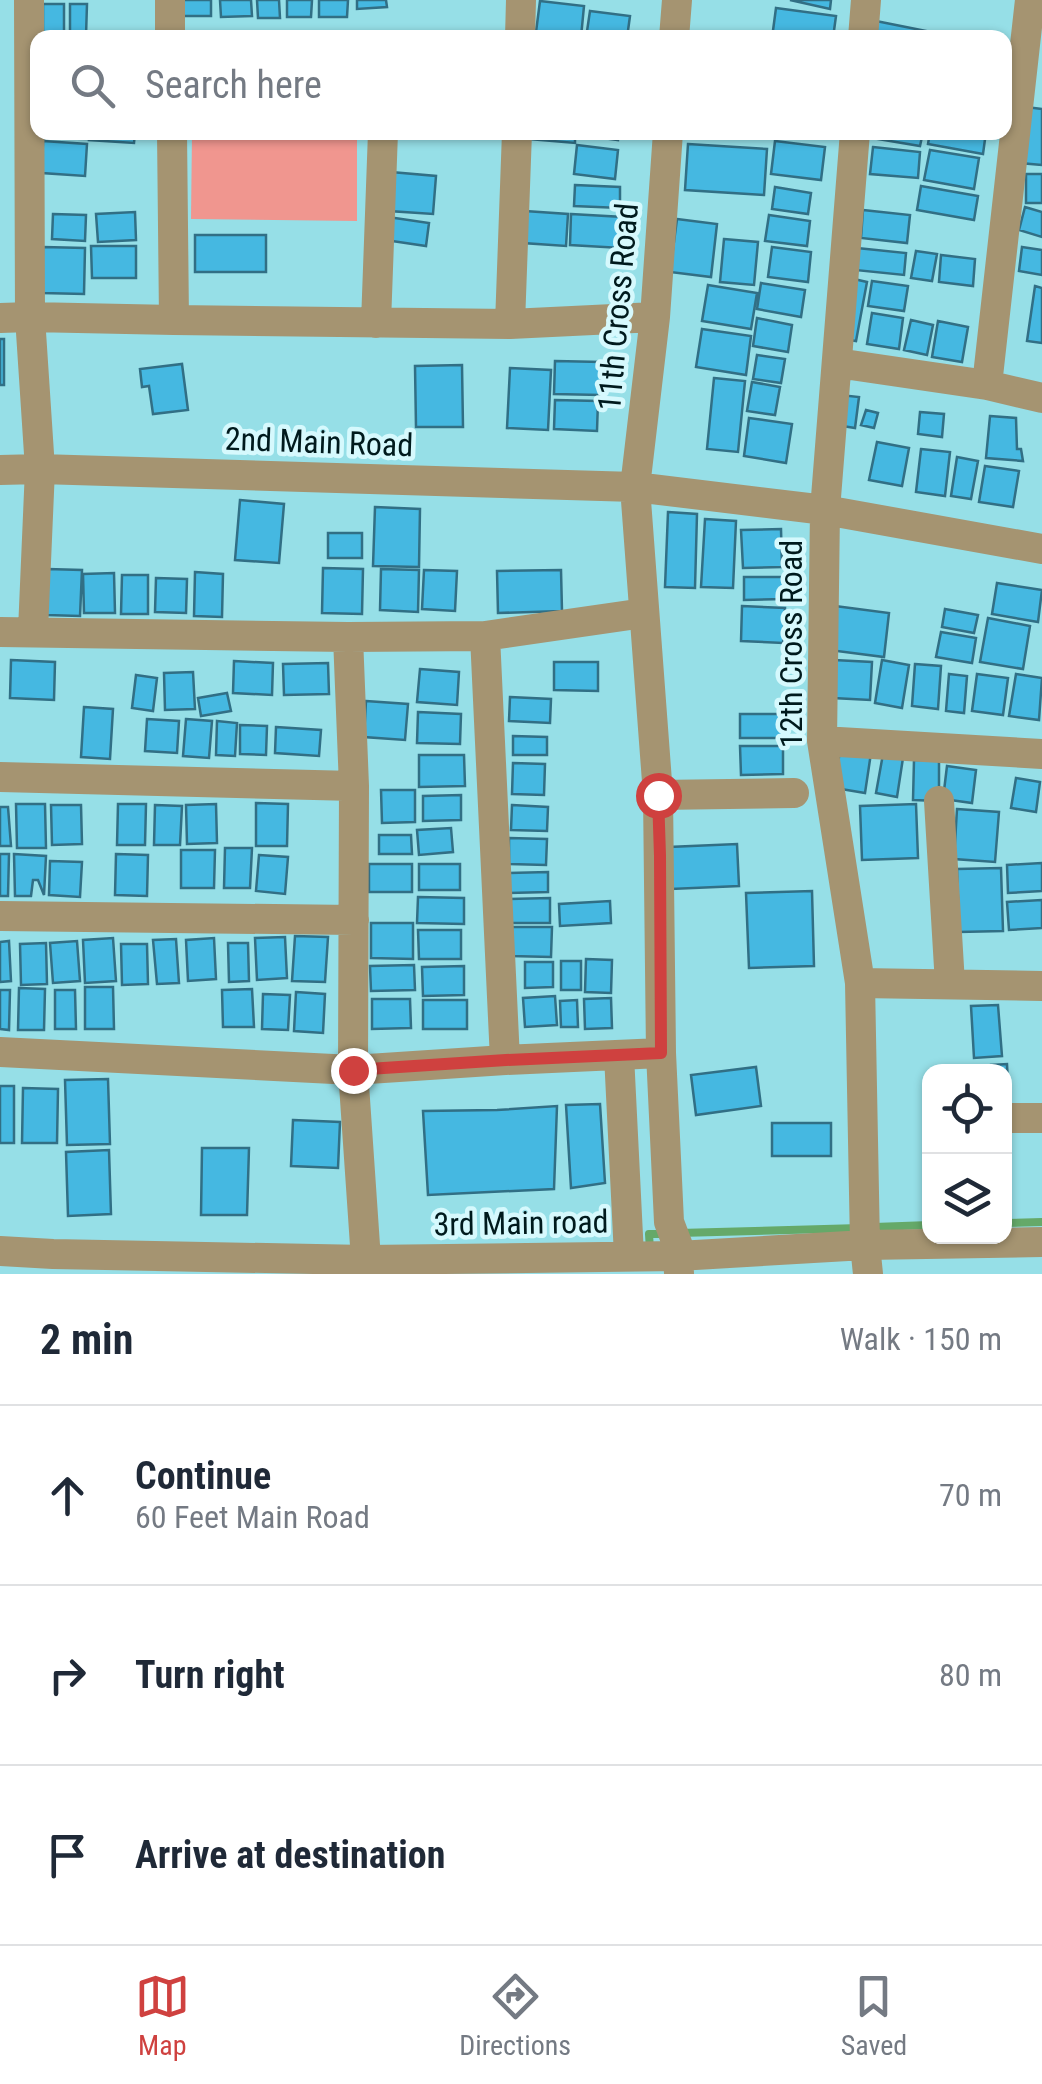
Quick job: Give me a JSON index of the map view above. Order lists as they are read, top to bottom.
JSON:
{
  "streets": {
    "street": [
      "11th Cross Road",
      "2nd Main Road",
      "12th Cross Road",
      "3rd Main road"
    ]
  },
  "crossings": [
    ["11th Cross Road", "2nd Main Road"],
    ["11th Cross Road", "3rd Main road"],
    ["2nd Main Road", "12th Cross Road"],
    ["12th Cross Road", "3rd Main road"]
  ],
  "page": {
    "search": "Search here",
    "heading": ["2 min", "Walk · 150 m"],
    "list": [
      ["Continue", "60 Feet Main Road", "70 m"],
      ["Turn right", "80 m"],
      "Arrive at destination"
    ],
    "nav": ["Map", "Directions", "Saved"]
  }
}
